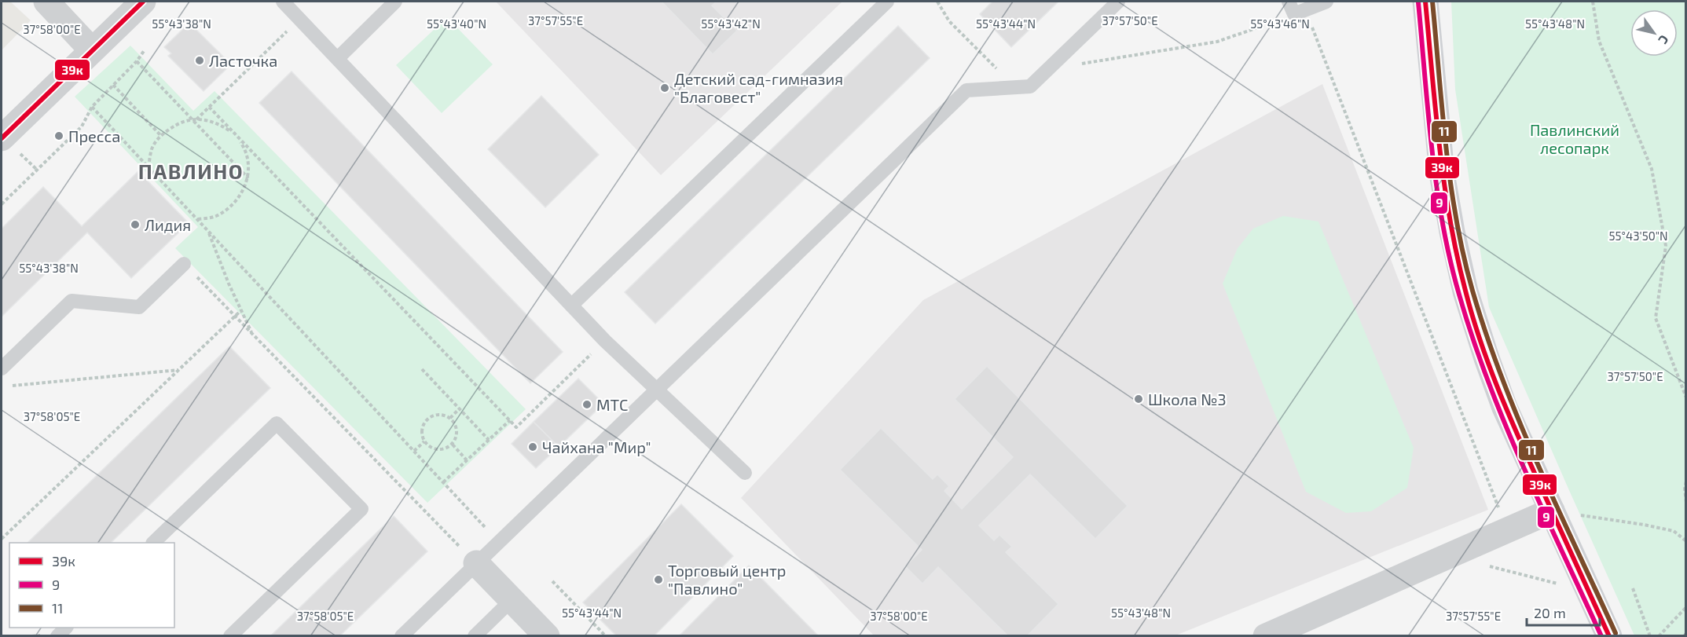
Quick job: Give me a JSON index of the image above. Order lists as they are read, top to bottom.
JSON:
{
  "districts": ["ПАВЛИНО"],
  "parks": ["Павлинский лесопарк"],
  "places": [
    "Ласточка",
    "Детский сад-гимназия \"Благовест\"",
    "Пресса",
    "Лидия",
    "Школа №3",
    "МТС",
    "Чайхана \"Мир\"",
    "Торговый центр \"Павлино\""
  ],
  "lines": ["transit line 39к", "transit line 11", "transit line 9"],
  "legend": ["39к", "9", "11"],
  "scale_bar": "20 m",
  "north": "bottom right",
  "coordinates": [
    "37°57'50\"E",
    "37°57'55\"E",
    "55°43'38\"N",
    "55°43'40\"N",
    "55°43'42\"N",
    "55°43'44\"N",
    "55°43'46\"N",
    "55°43'48\"N",
    "37°58'00\"E",
    "55°43'50\"N",
    "37°58'05\"E"
  ]
}
